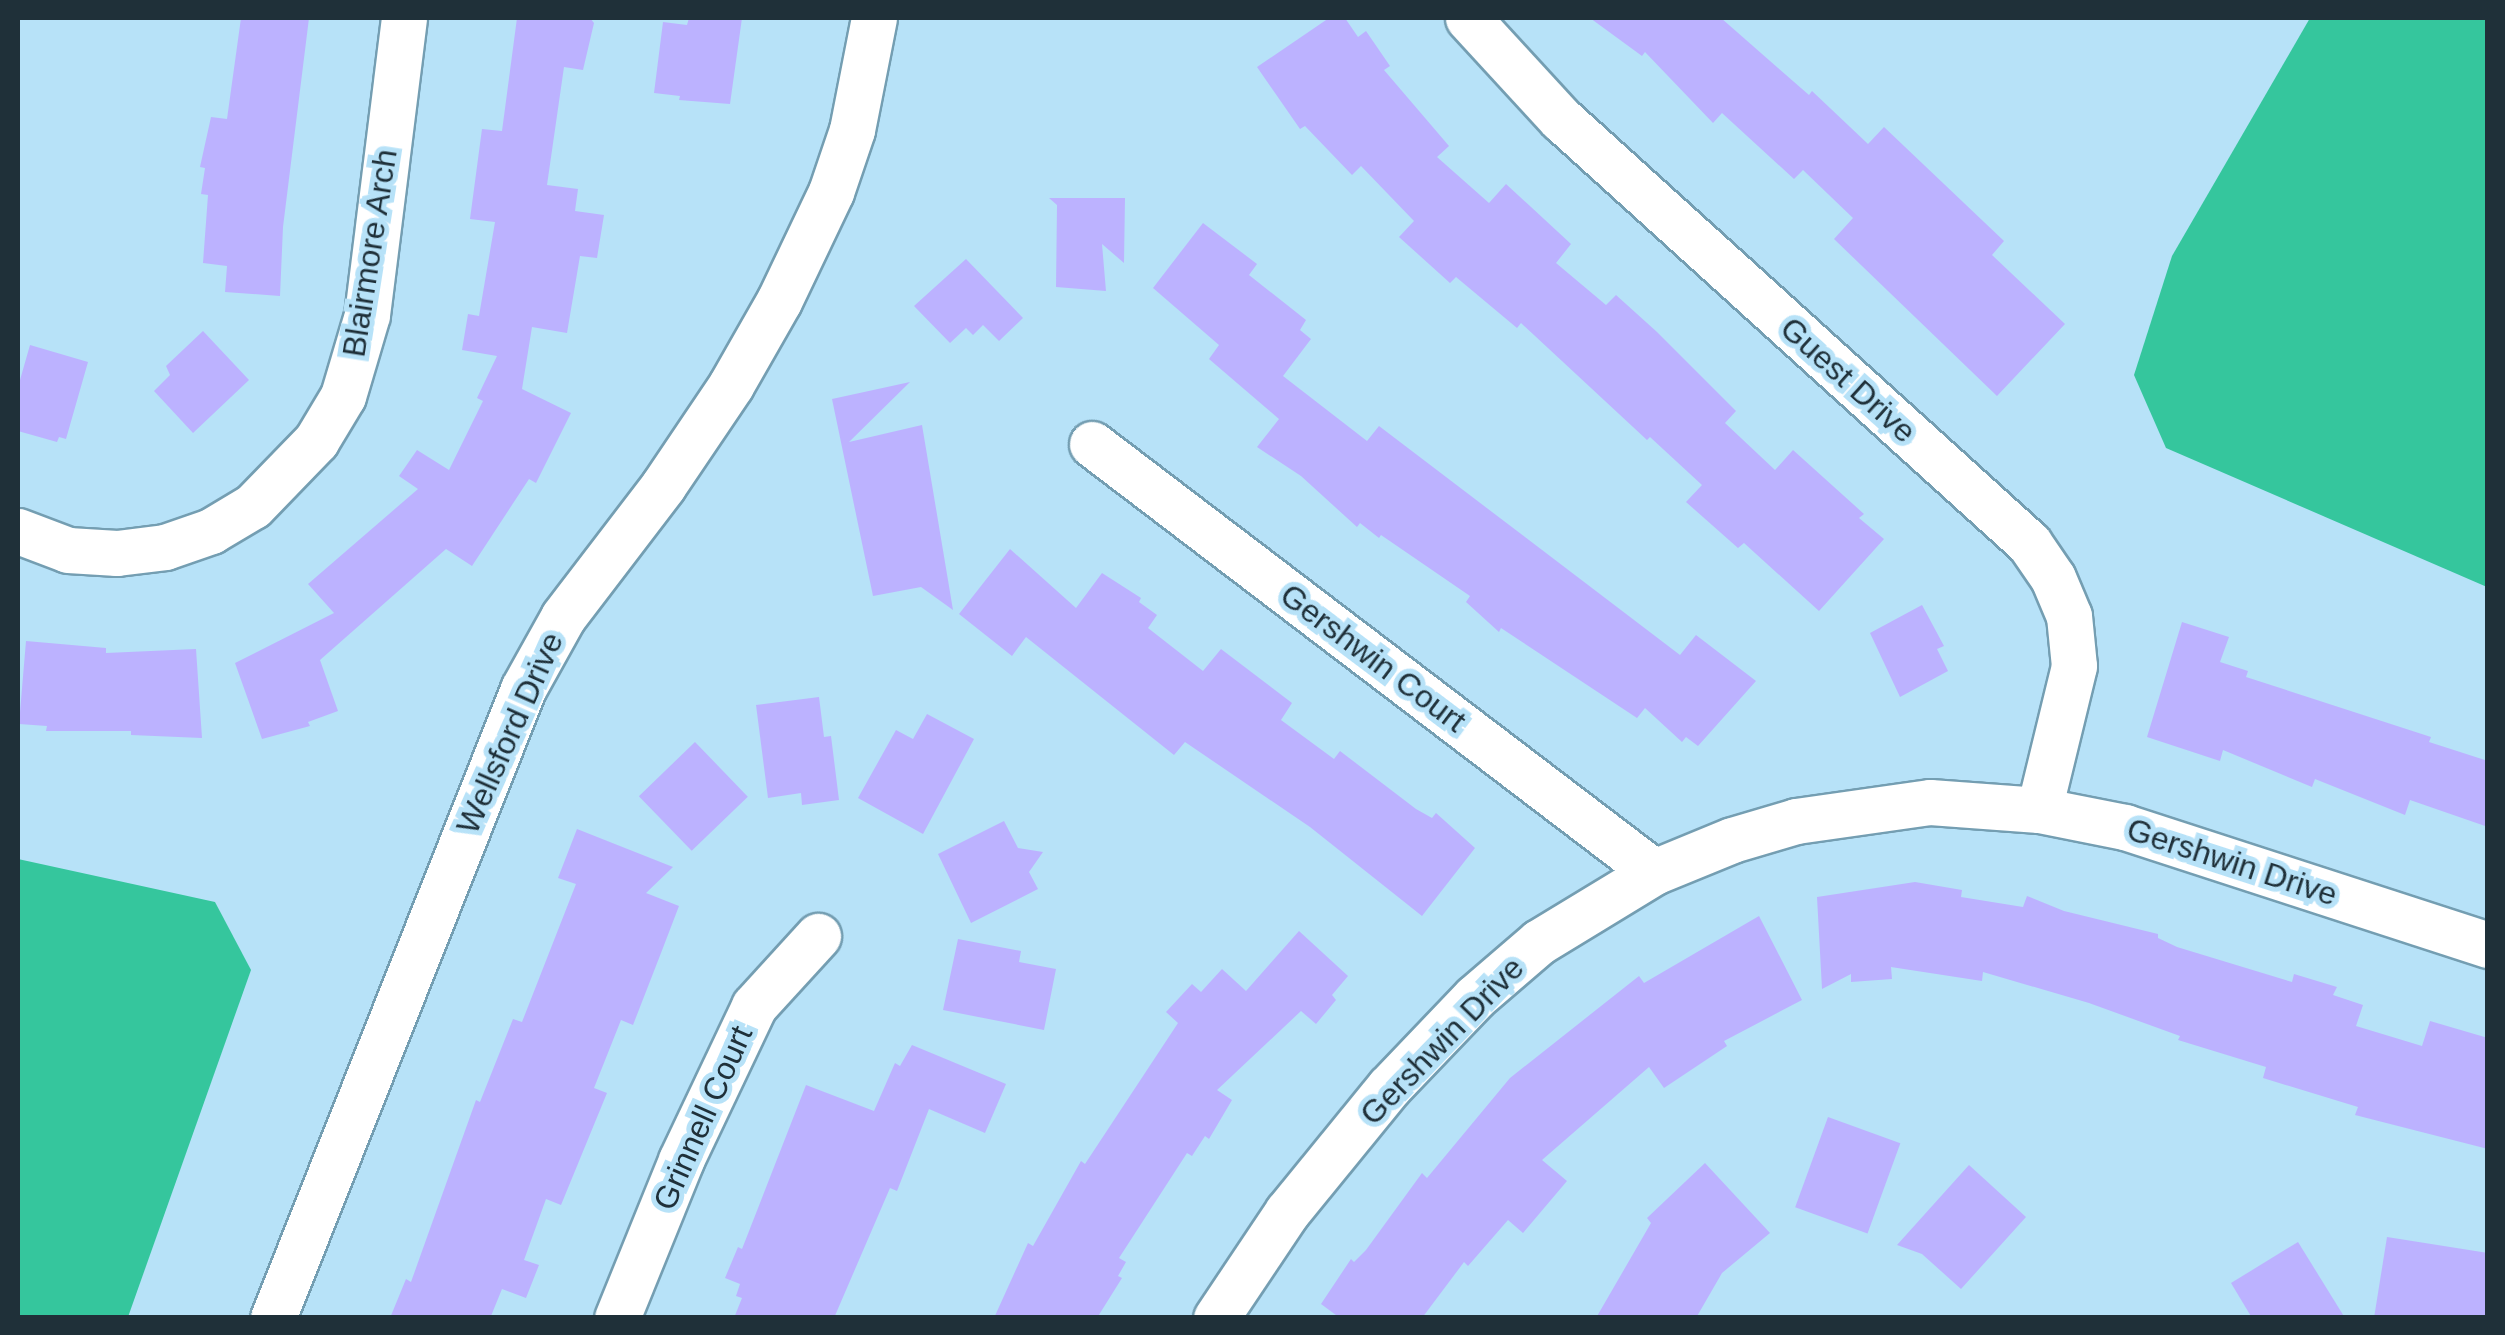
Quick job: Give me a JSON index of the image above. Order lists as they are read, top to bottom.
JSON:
{
  "streets": {
    "street": [
      "Blairmore Arch",
      "Guest Drive",
      "Gershwin Court",
      "Wellsford Drive",
      "Gershwin Drive",
      "Grinnell Court"
    ]
  },
  "crossings": [
    ["Guest Drive", "Gershwin Drive"],
    ["Gershwin Court", "Gershwin Drive"]
  ]
}
